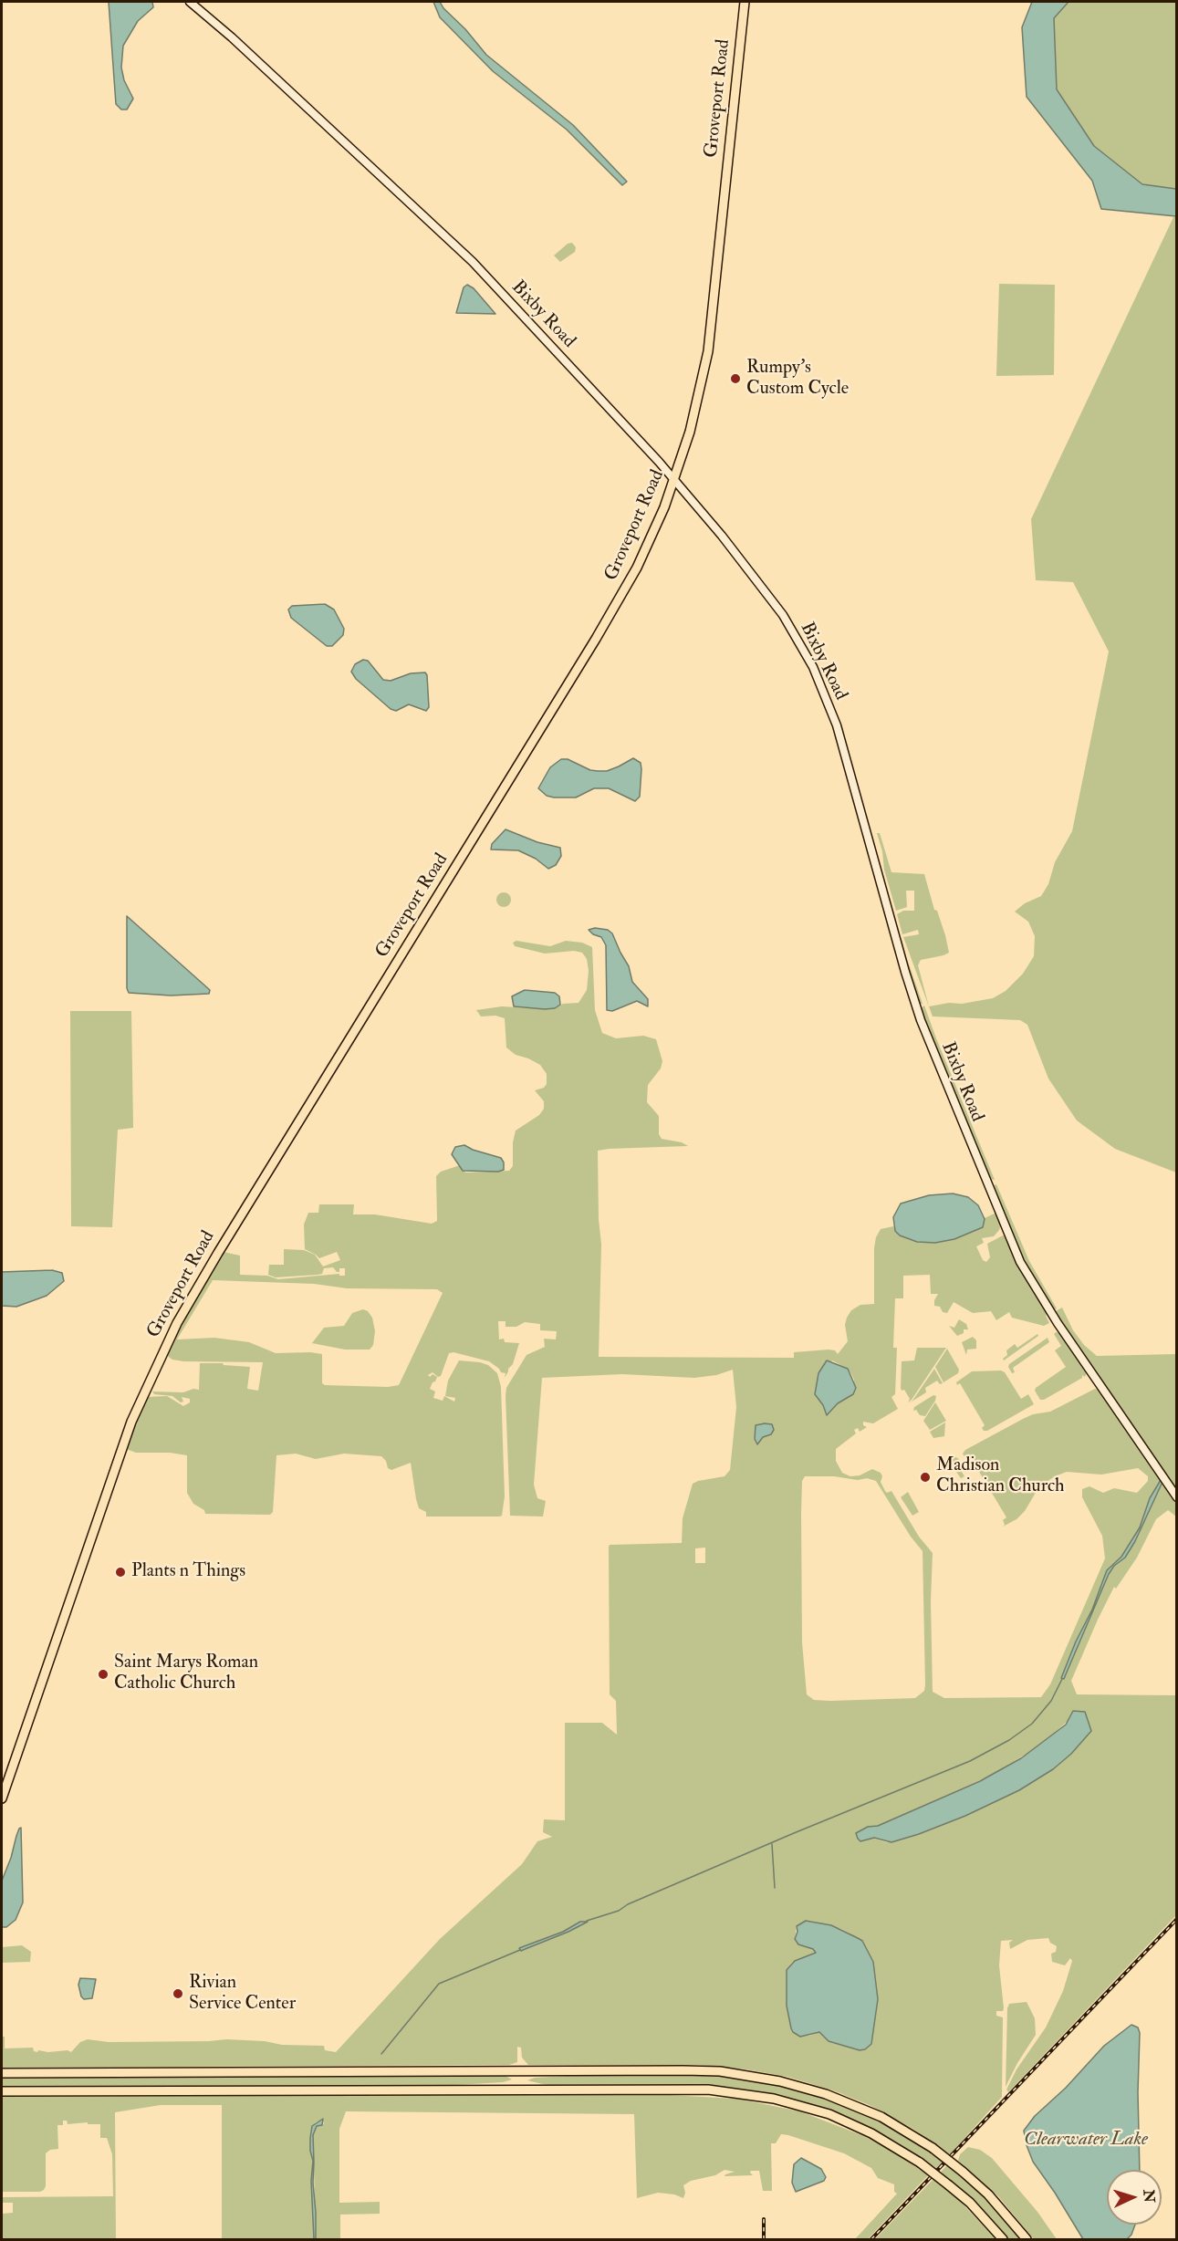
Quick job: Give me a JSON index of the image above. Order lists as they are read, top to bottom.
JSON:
{
  "streets": {
    "main road": ["Groveport Road"],
    "street": ["Bixby Road"]
  },
  "crossings": [
    ["Groveport Road", "Bixby Road"]
  ],
  "water": ["Clearwater Lake"],
  "places": [
    "Rumpy's Custom Cycle",
    "Madison Christian Church",
    "Plants n Things",
    "Saint Marys Roman Catholic Church",
    "Rivian Service Center"
  ],
  "north": "right"
}
